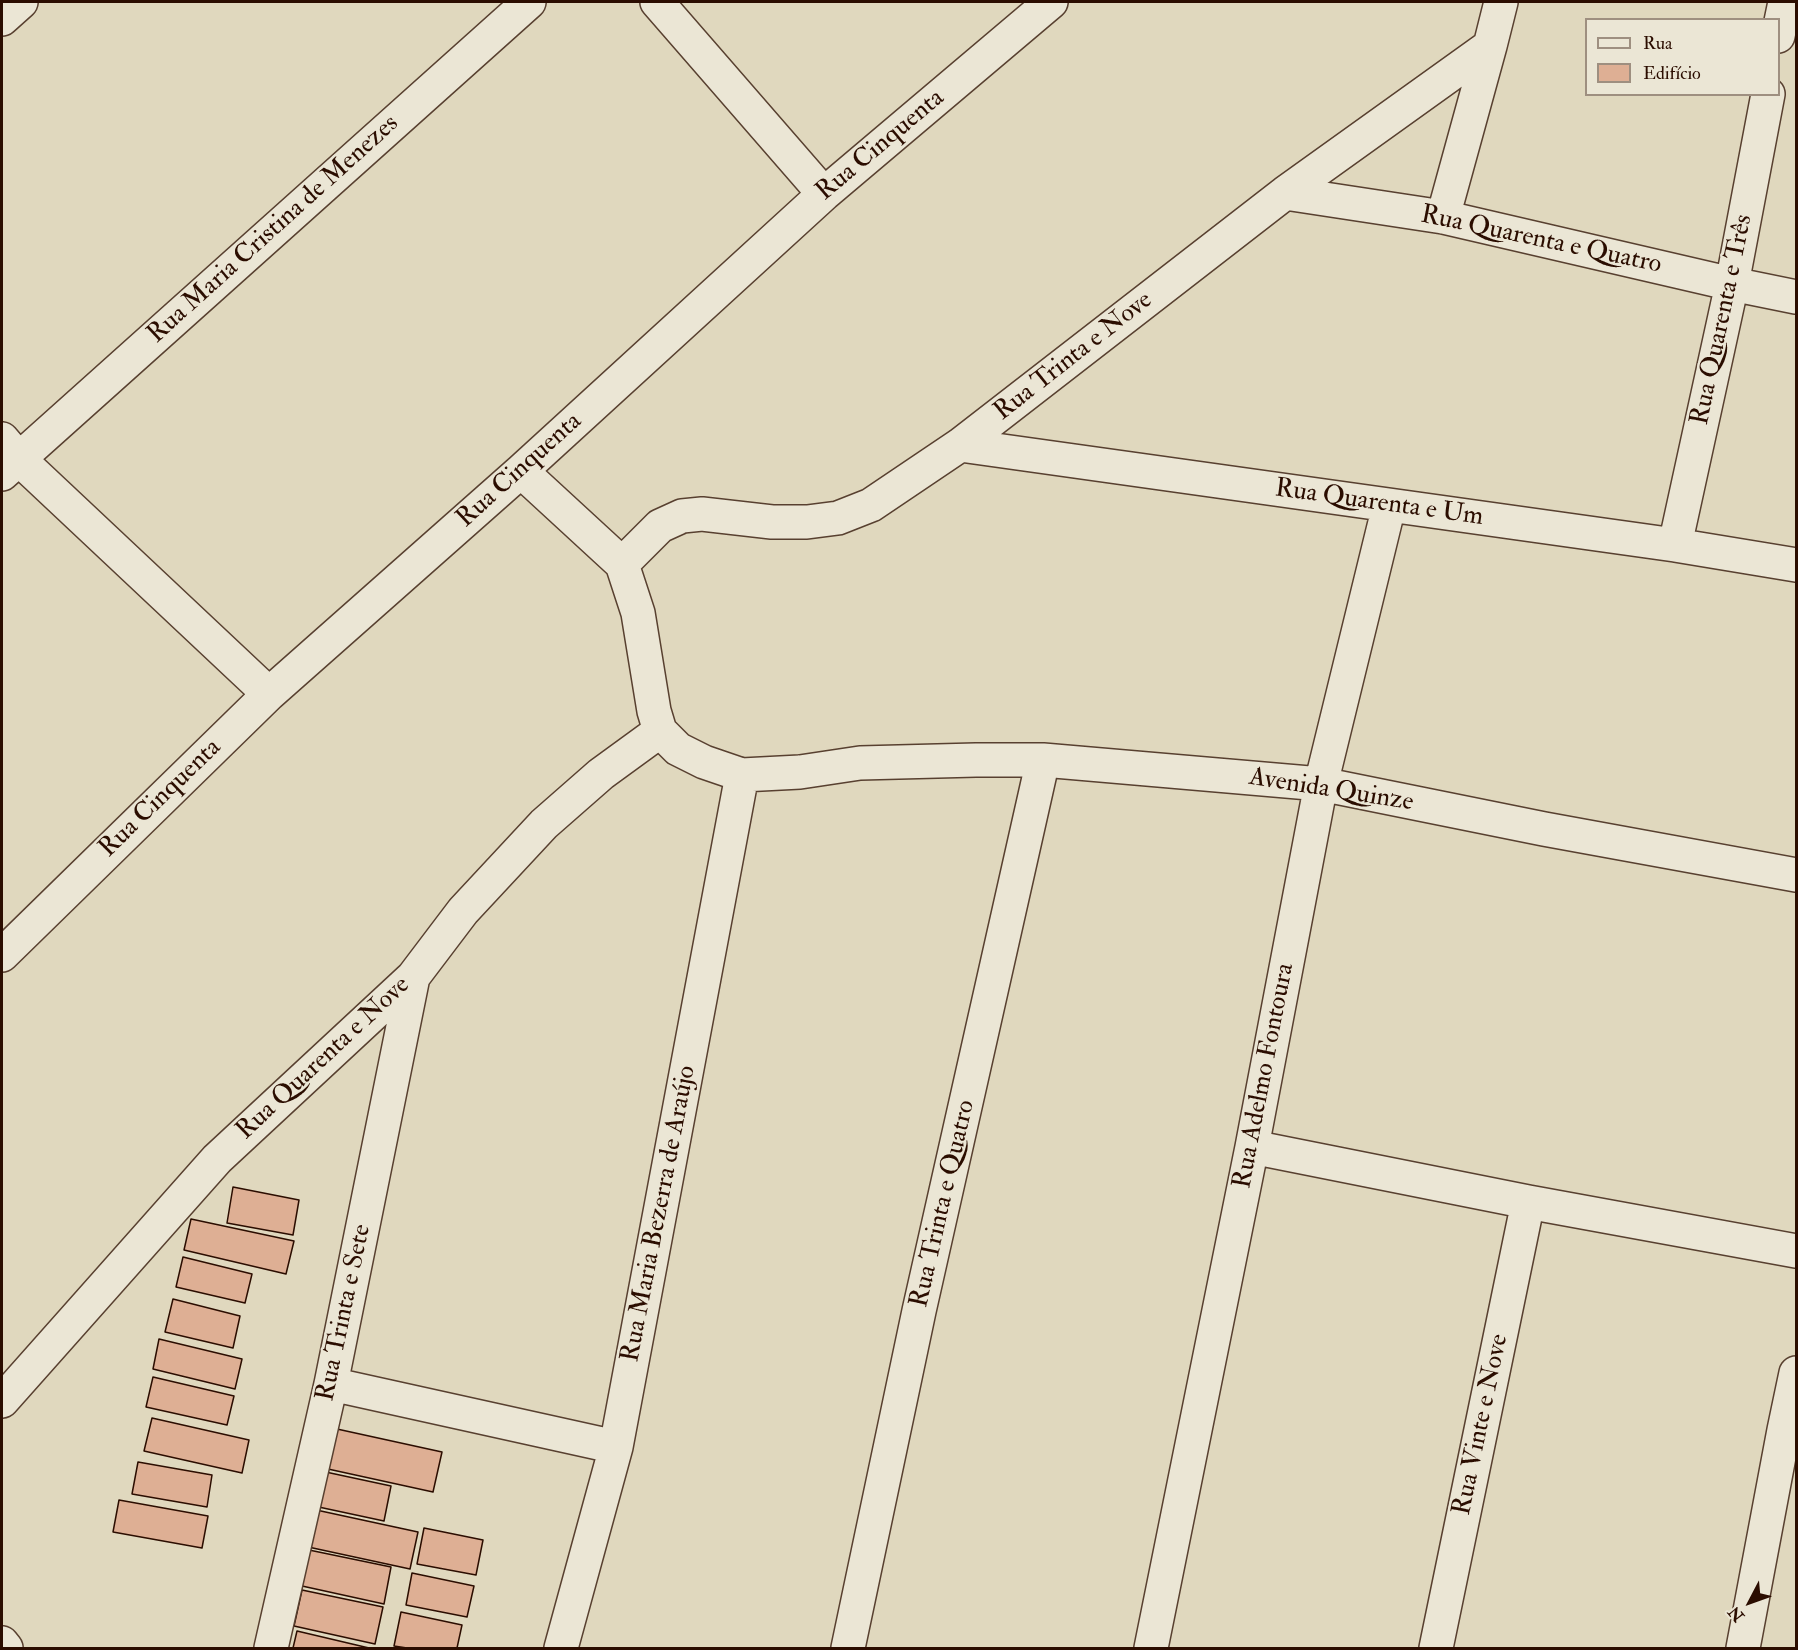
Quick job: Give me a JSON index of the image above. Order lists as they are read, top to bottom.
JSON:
{
  "streets": {
    "street": [
      "Rua Cinquenta",
      "Rua Maria Cristina de Menezes",
      "Rua Quarenta e Quatro",
      "Rua Quarenta e Três",
      "Rua Trinta e Nove",
      "Rua Quarenta e Um",
      "Avenida Quinze",
      "Rua Quarenta e Nove",
      "Rua Adelmo Fontoura",
      "Rua Trinta e Quatro",
      "Rua Maria Bezerra de Araújo",
      "Rua Trinta e Sete",
      "Rua Vinte e Nove"
    ]
  },
  "crossings": [
    ["Rua Quarenta e Quatro", "Rua Quarenta e Três"],
    ["Rua Quarenta e Quatro", "Rua Trinta e Nove"],
    ["Rua Quarenta e Três", "Rua Quarenta e Um"],
    ["Rua Trinta e Nove", "Rua Quarenta e Um"],
    ["Rua Quarenta e Um", "Rua Adelmo Fontoura"],
    ["Avenida Quinze", "Rua Adelmo Fontoura"],
    ["Avenida Quinze", "Rua Trinta e Quatro"],
    ["Avenida Quinze", "Rua Maria Bezerra de Araújo"],
    ["Rua Quarenta e Nove", "Rua Trinta e Sete"]
  ],
  "legend": ["Rua", "Edifício"],
  "north": "bottom left"
}
